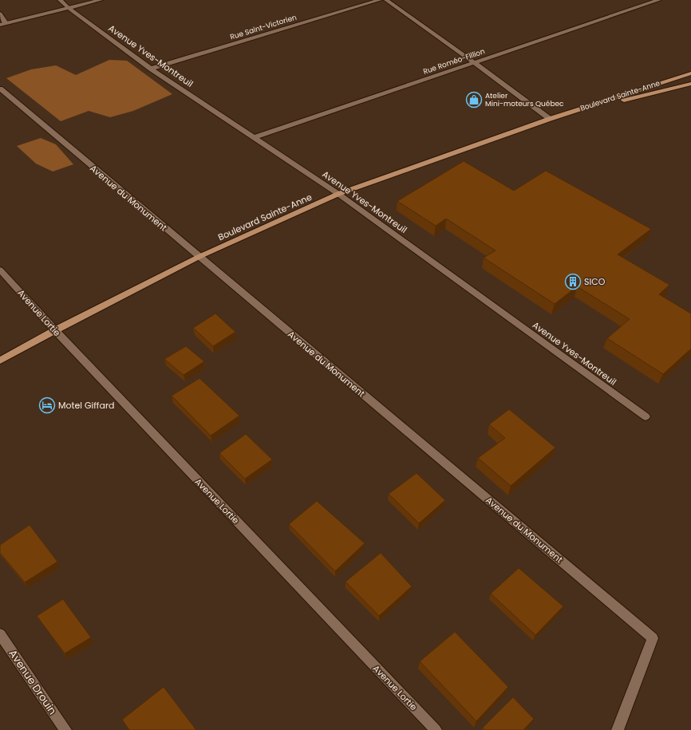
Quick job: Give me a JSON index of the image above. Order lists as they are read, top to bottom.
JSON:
{
  "streets": {
    "main road": ["Boulevard Sainte-Anne"],
    "street": [
      "Rue Saint-Victorien",
      "Avenue Yves-Montreuil",
      "Rue Roméo-Fillion",
      "Avenue du Monument",
      "Avenue Lortie",
      "Avenue Drouin"
    ]
  },
  "crossings": [
    ["Rue Saint-Victorien", "Avenue Yves-Montreuil"],
    ["Avenue Yves-Montreuil", "Rue Roméo-Fillion"],
    ["Avenue Yves-Montreuil", "Boulevard Sainte-Anne"],
    ["Boulevard Sainte-Anne", "Avenue du Monument"],
    ["Boulevard Sainte-Anne", "Avenue Lortie"]
  ],
  "places": {
    "shop": ["Atelier Mini-moteurs Québec"],
    "building": ["SICO"],
    "hotel": ["Motel Giffard"]
  }
}
